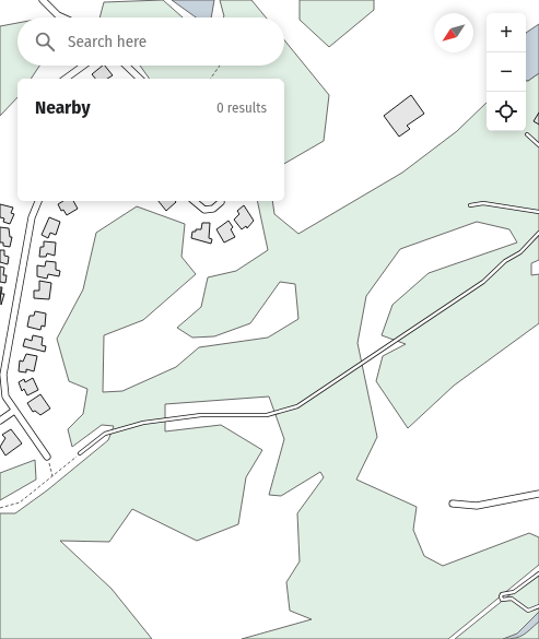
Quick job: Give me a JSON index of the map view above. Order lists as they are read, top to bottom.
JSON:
{
  "north": "bottom left",
  "page": {
    "map_buttons": ["+", "−"],
    "search": "Search here",
    "heading": ["Nearby", "0 results"]
  }
}
